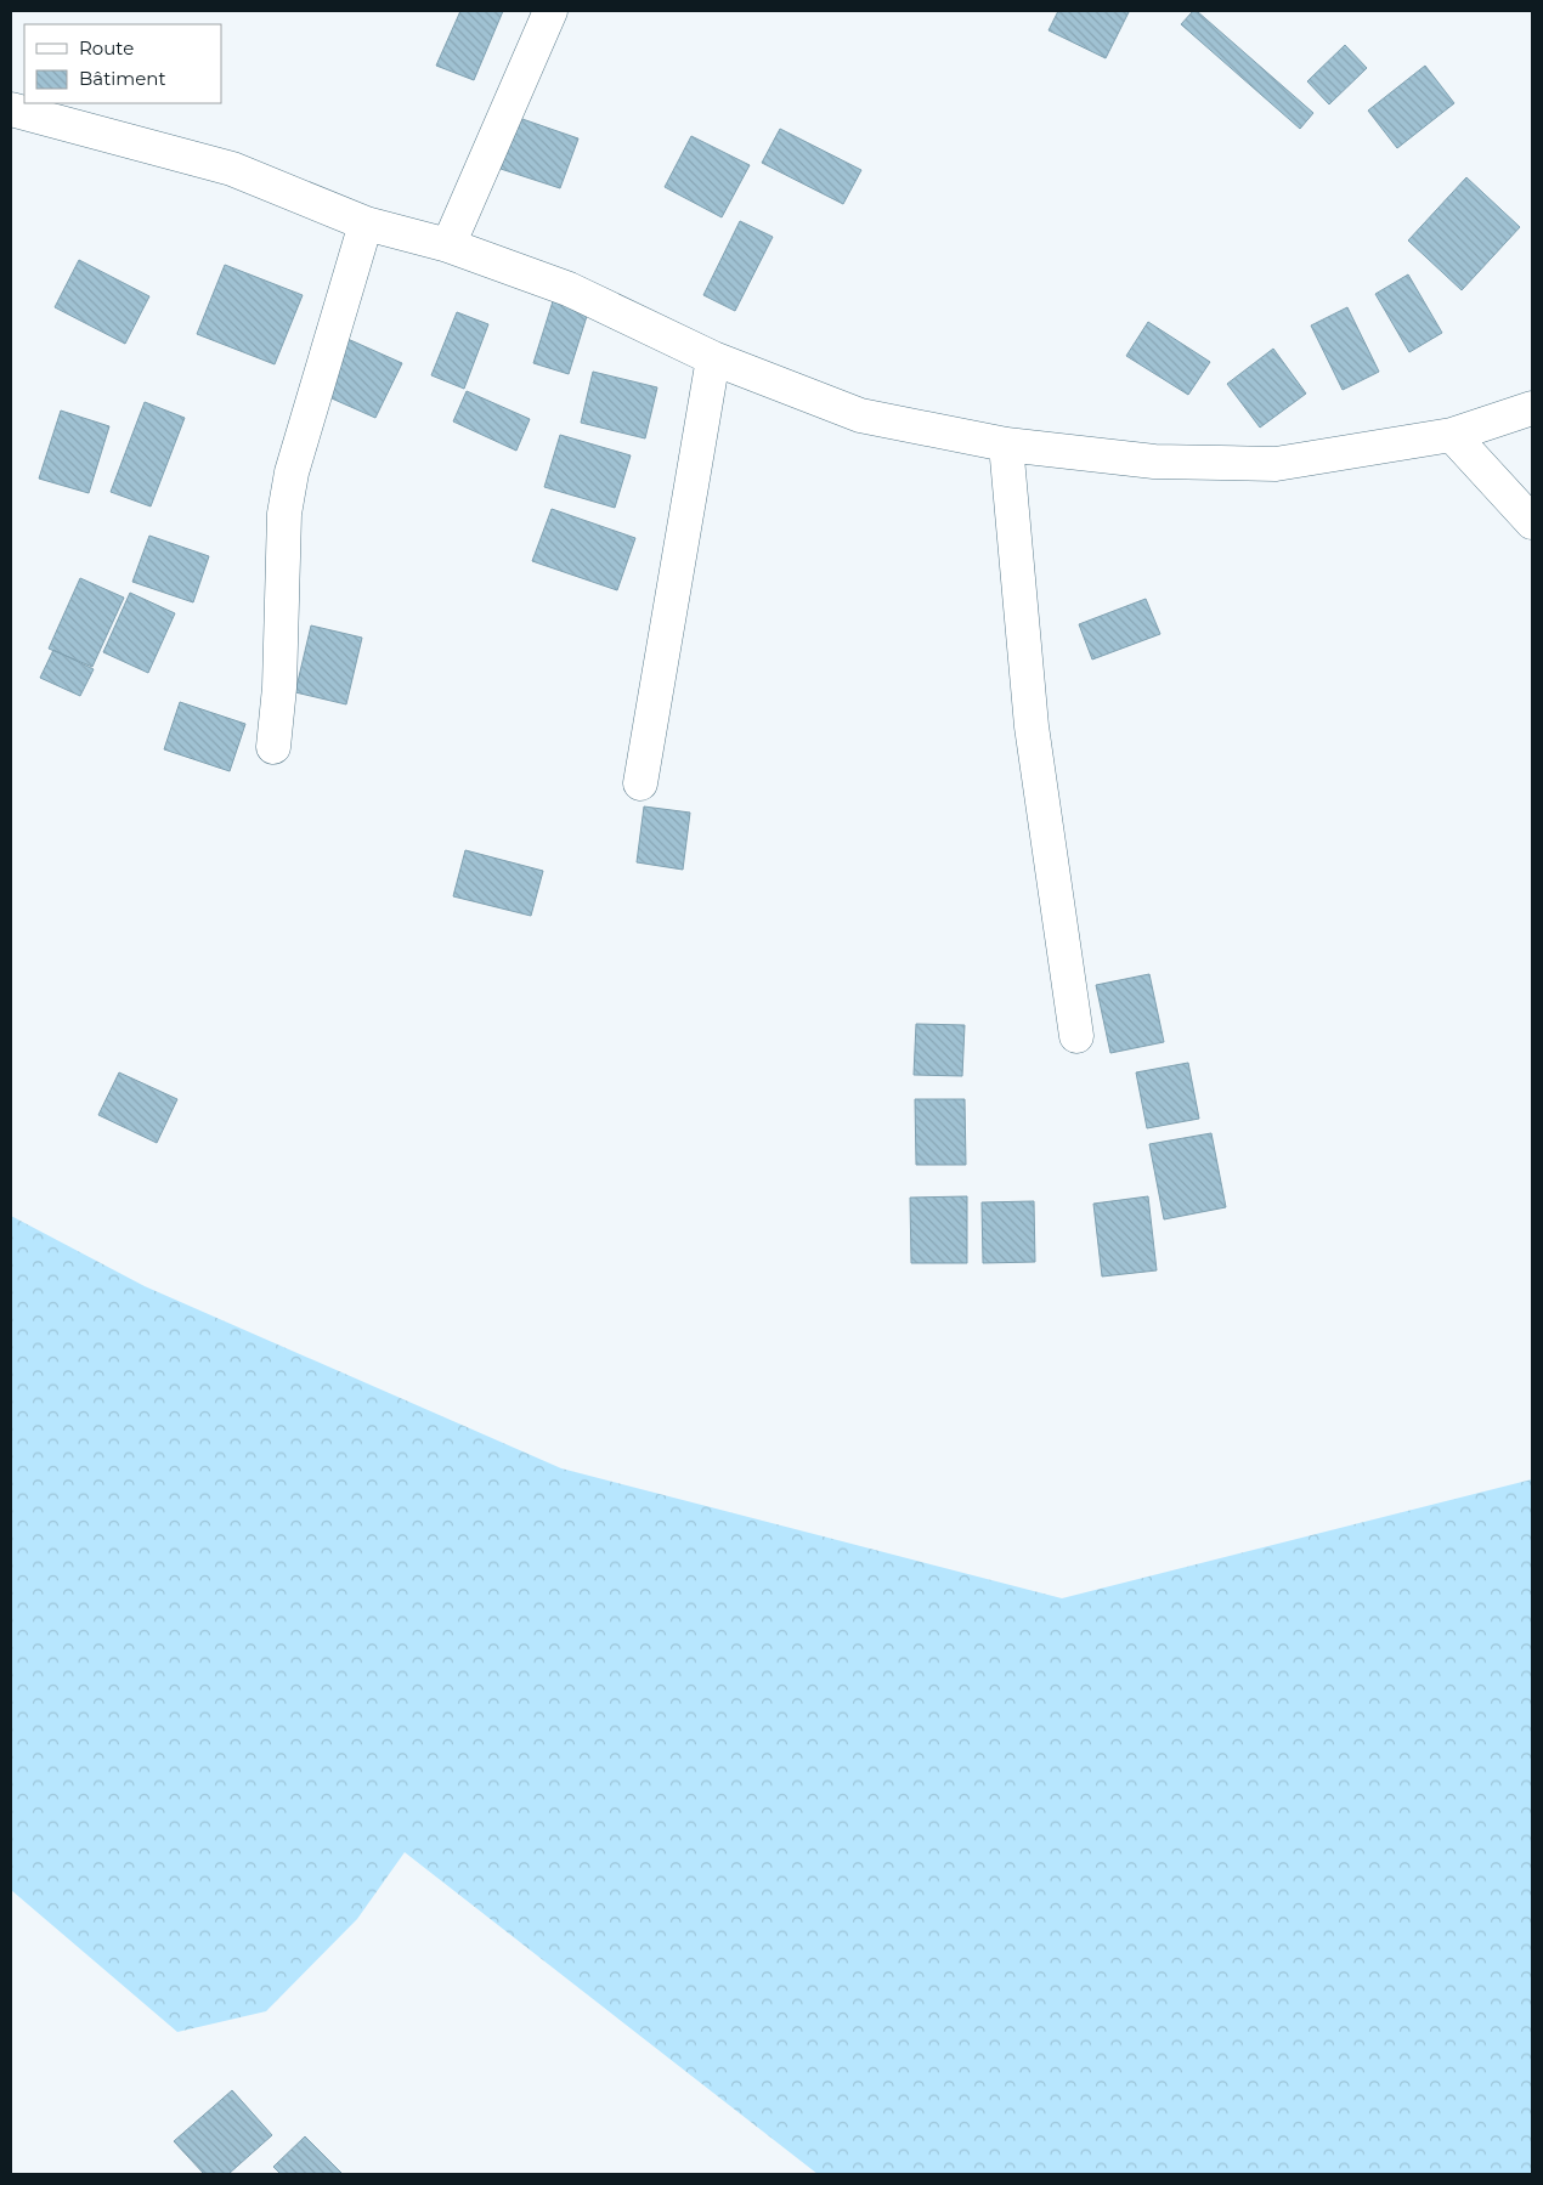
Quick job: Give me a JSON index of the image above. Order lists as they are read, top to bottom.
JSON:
{
  "legend": ["Route", "Bâtiment"]
}
